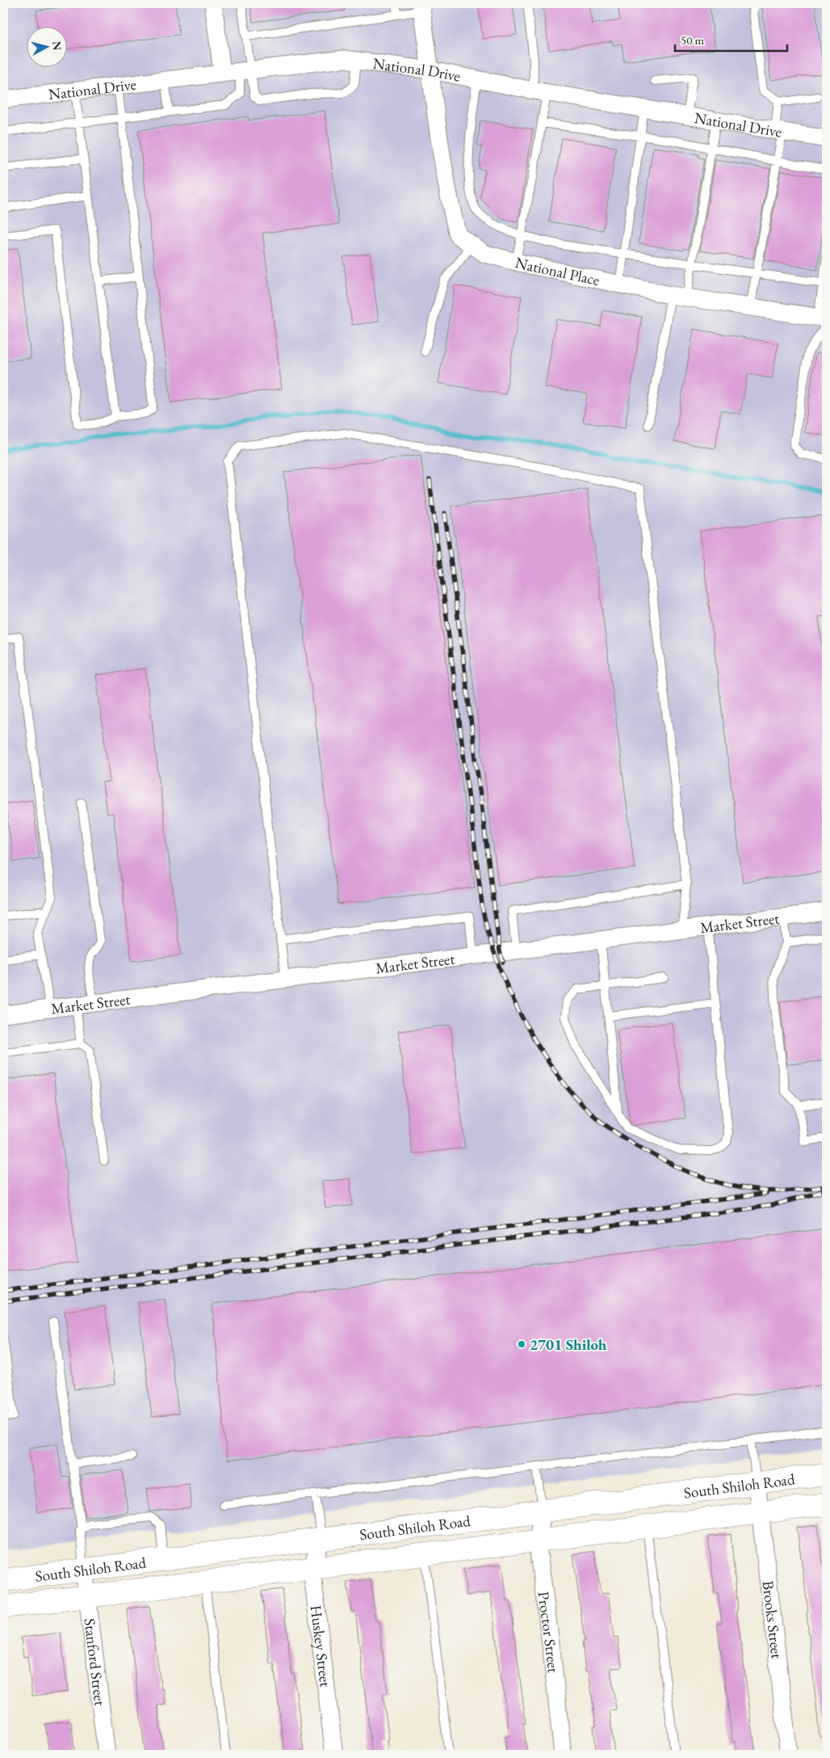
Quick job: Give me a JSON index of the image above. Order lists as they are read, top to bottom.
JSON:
{
  "streets": {
    "main road": ["South Shiloh Road"],
    "street": [
      "National Drive",
      "National Place",
      "Market Street",
      "Brooks Street",
      "Proctor Street",
      "Huskey Street",
      "Stanford Street"
    ]
  },
  "crossings": [
    ["National Drive", "National Place"],
    ["South Shiloh Road", "Brooks Street"],
    ["South Shiloh Road", "Proctor Street"],
    ["South Shiloh Road", "Huskey Street"],
    ["South Shiloh Road", "Stanford Street"]
  ],
  "places": ["2701 Shiloh"],
  "scale_bar": "50 m",
  "north": "right"
}
